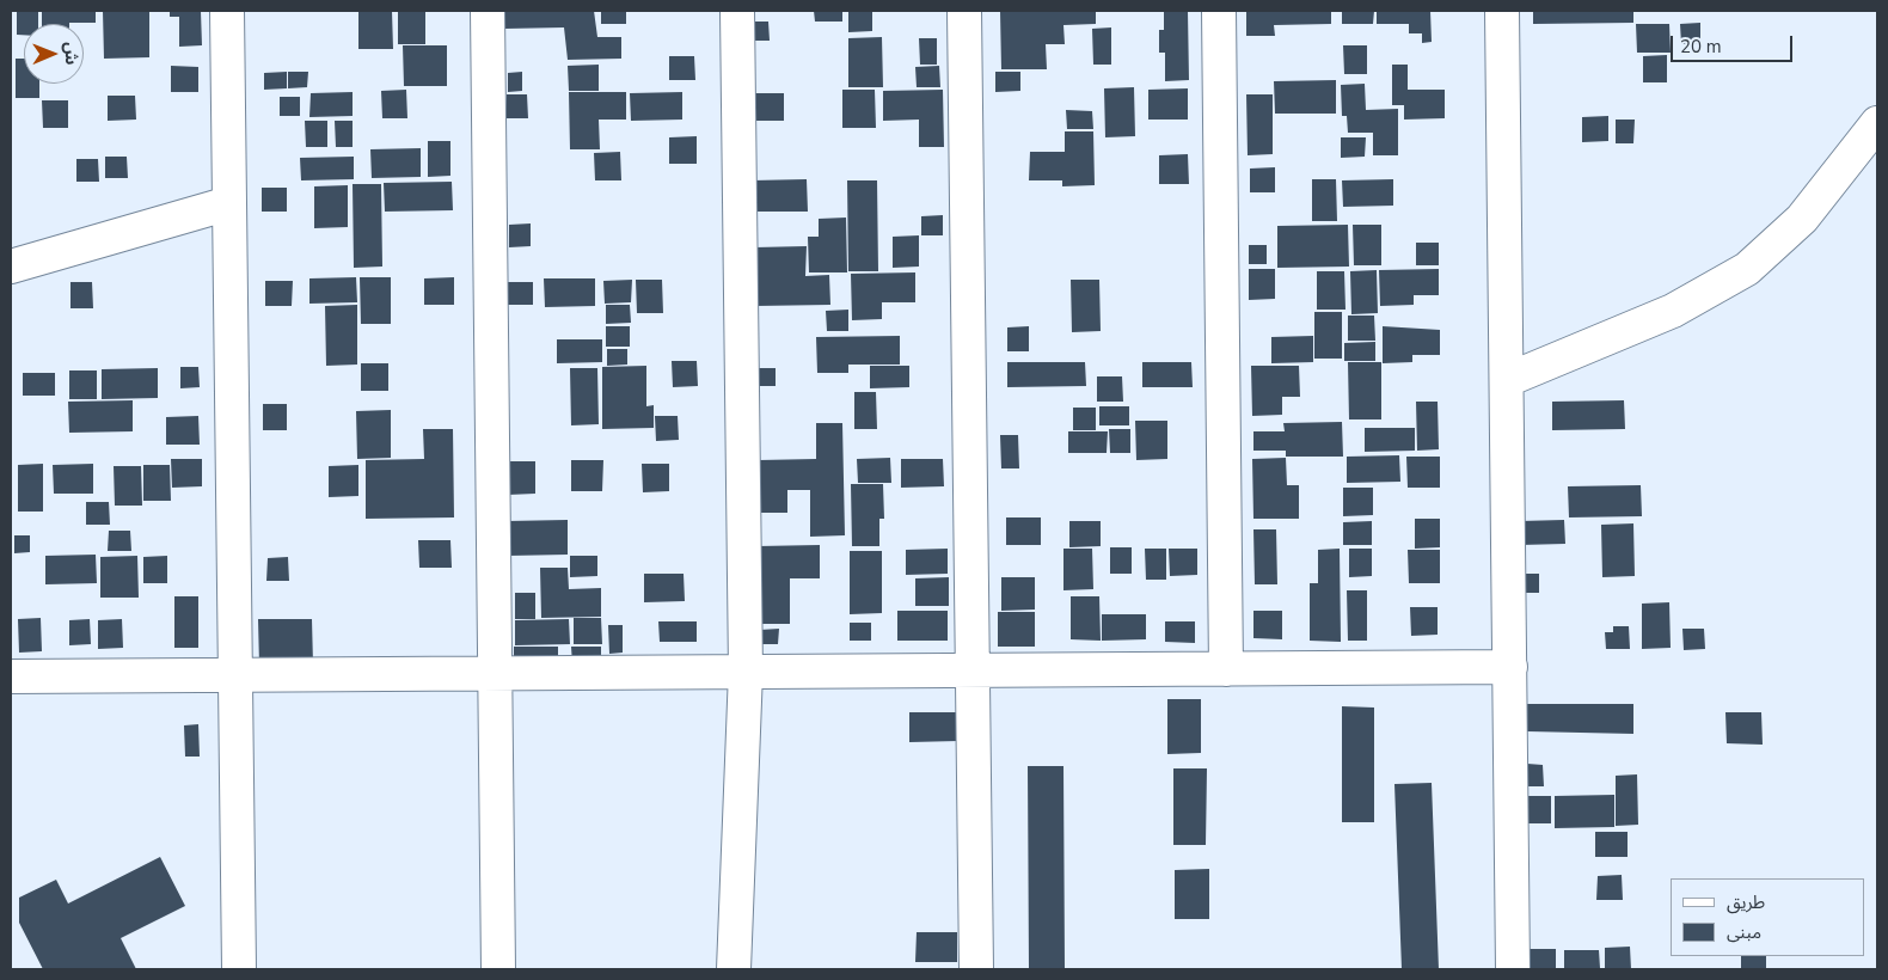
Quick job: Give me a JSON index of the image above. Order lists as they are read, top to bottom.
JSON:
{
  "legend": ["طريق", "مبنى"],
  "scale_bar": "20 m",
  "north": "right"
}
